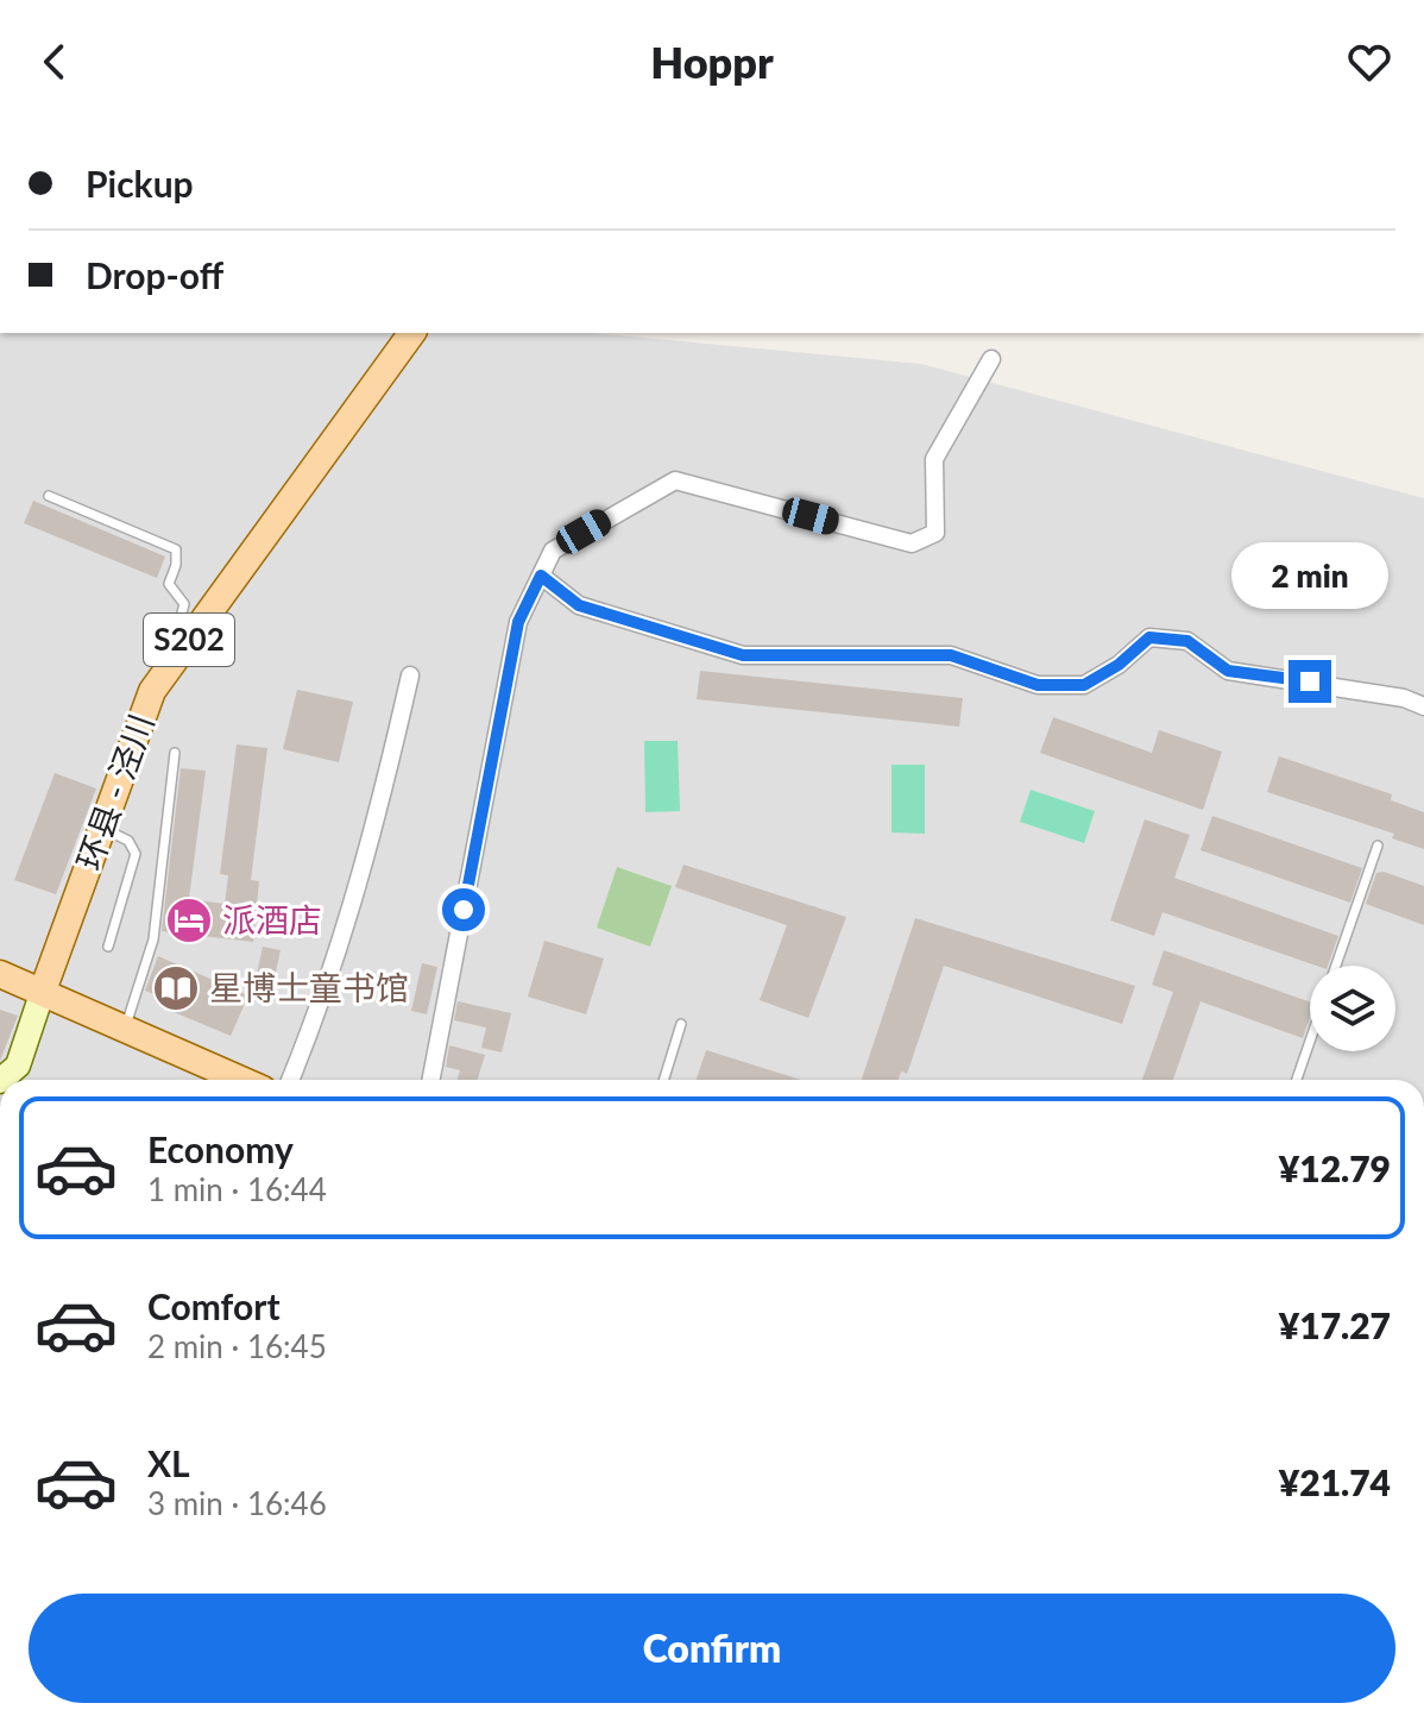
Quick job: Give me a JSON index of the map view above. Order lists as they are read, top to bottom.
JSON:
{
  "streets": {
    "main road": ["S202", "环县 - 泾川"]
  },
  "places": {
    "hotel": ["派酒店"],
    "library": ["星博士童书馆"]
  },
  "page": {
    "header": "Hoppr",
    "banner": ["Pickup", "Drop-off"],
    "bubble": "2 min",
    "list": [
      {
        "name": "Economy",
        "note": "1 min · 16:44",
        "value": "¥12.79"
      },
      {
        "name": "Comfort",
        "note": "2 min · 16:45",
        "value": "¥17.27"
      },
      {
        "name": "XL",
        "note": "3 min · 16:46",
        "value": "¥21.74"
      }
    ],
    "buttons": "Confirm"
  }
}
